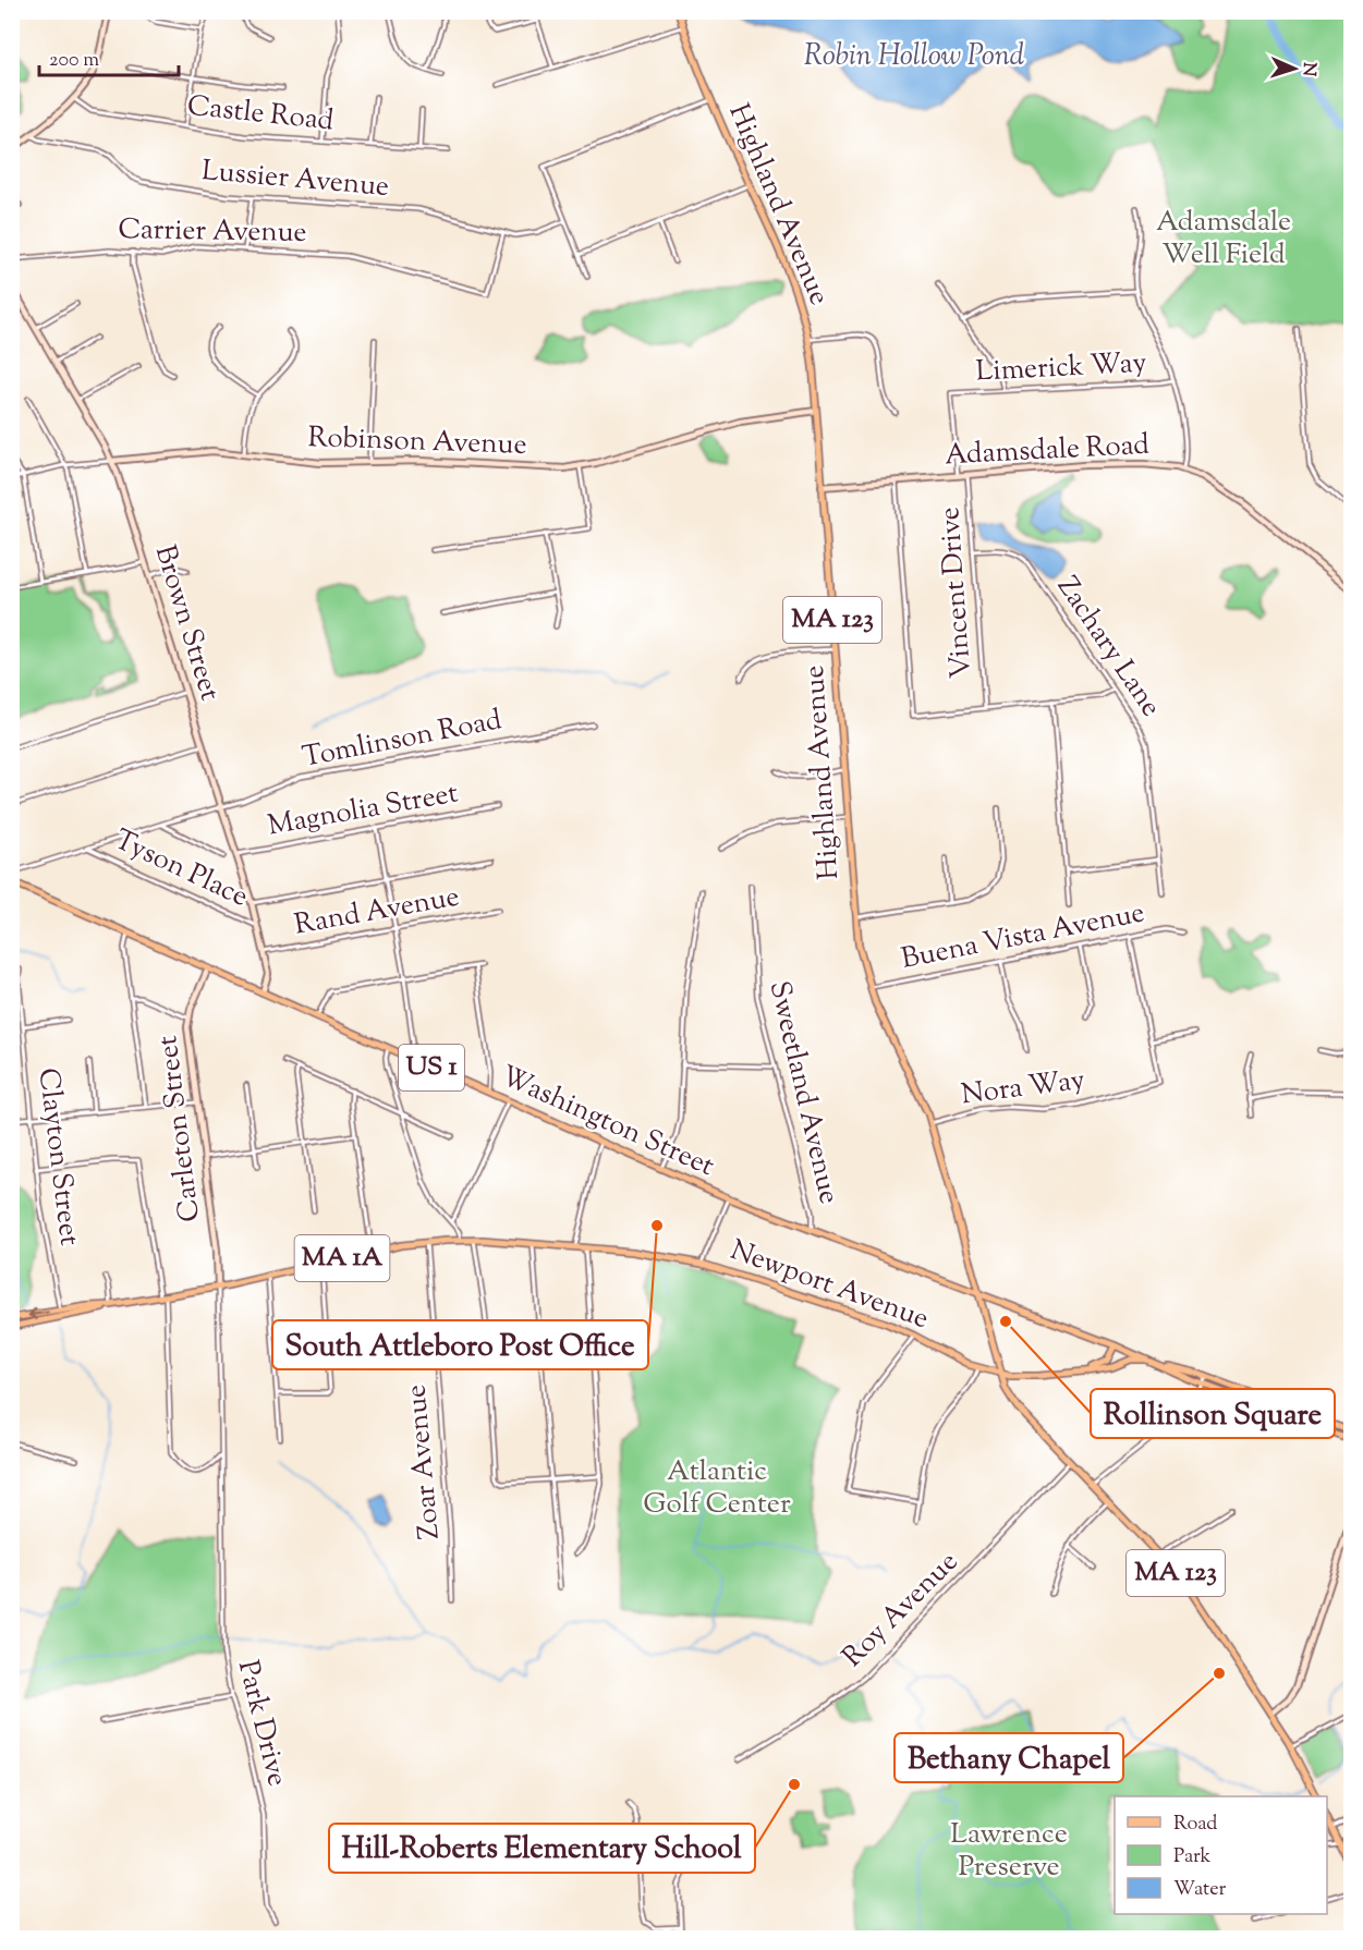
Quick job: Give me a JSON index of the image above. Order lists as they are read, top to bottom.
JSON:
{
  "streets": {
    "main road": [
      "Highland Avenue",
      "MA 123",
      "US 1",
      "Washington Street",
      "MA 1A",
      "Newport Avenue"
    ],
    "street": [
      "Castle Road",
      "Lussier Avenue",
      "Carrier Avenue",
      "Limerick Way",
      "Robinson Avenue",
      "Adamsdale Road",
      "Vincent Drive",
      "Brown Street",
      "Zachary Lane",
      "Tomlinson Road",
      "Magnolia Street",
      "Tyson Place",
      "Rand Avenue",
      "Buena Vista Avenue",
      "Nora Way",
      "Sweetland Avenue",
      "Carleton Street",
      "Clayton Street",
      "Zoar Avenue",
      "Roy Avenue",
      "Park Drive"
    ]
  },
  "crossings": [
    ["Lussier Avenue", "Carrier Avenue"],
    ["Highland Avenue", "Robinson Avenue"],
    ["Highland Avenue", "Adamsdale Road"],
    ["Highland Avenue", "MA 123"],
    ["Highland Avenue", "Buena Vista Avenue"],
    ["Highland Avenue", "Nora Way"],
    ["Highland Avenue", "Washington Street"],
    ["Highland Avenue", "MA 1A"],
    ["Highland Avenue", "Newport Avenue"],
    ["Limerick Way", "Adamsdale Road"],
    ["Robinson Avenue", "Brown Street"],
    ["Adamsdale Road", "Vincent Drive"],
    ["Vincent Drive", "Zachary Lane"],
    ["MA 123", "MA 1A"],
    ["MA 123", "Newport Avenue"],
    ["MA 123", "Roy Avenue"],
    ["Brown Street", "Tomlinson Road"],
    ["Brown Street", "Magnolia Street"],
    ["Brown Street", "Tyson Place"],
    ["Brown Street", "Rand Avenue"],
    ["Brown Street", "Washington Street"],
    ["Tomlinson Road", "Tyson Place"],
    ["Sweetland Avenue", "Washington Street"],
    ["Washington Street", "Carleton Street"],
    ["Washington Street", "MA 1A"],
    ["Carleton Street", "Newport Avenue"],
    ["Carleton Street", "Park Drive"],
    ["Clayton Street", "Newport Avenue"],
    ["MA 1A", "Newport Avenue"],
    ["Newport Avenue", "Zoar Avenue"],
    ["Newport Avenue", "Park Drive"]
  ],
  "water": ["Robin Hollow Pond"],
  "parks": ["Adamsdale Well Field", "Atlantic Golf Center", "Lawrence Preserve"],
  "places": [
    "South Attleboro Post Office",
    "Rollinson Square",
    "Bethany Chapel",
    "Hill-Roberts Elementary School"
  ],
  "legend": ["Road", "Park", "Water"],
  "scale_bar": "200 m",
  "north": "right"
}
